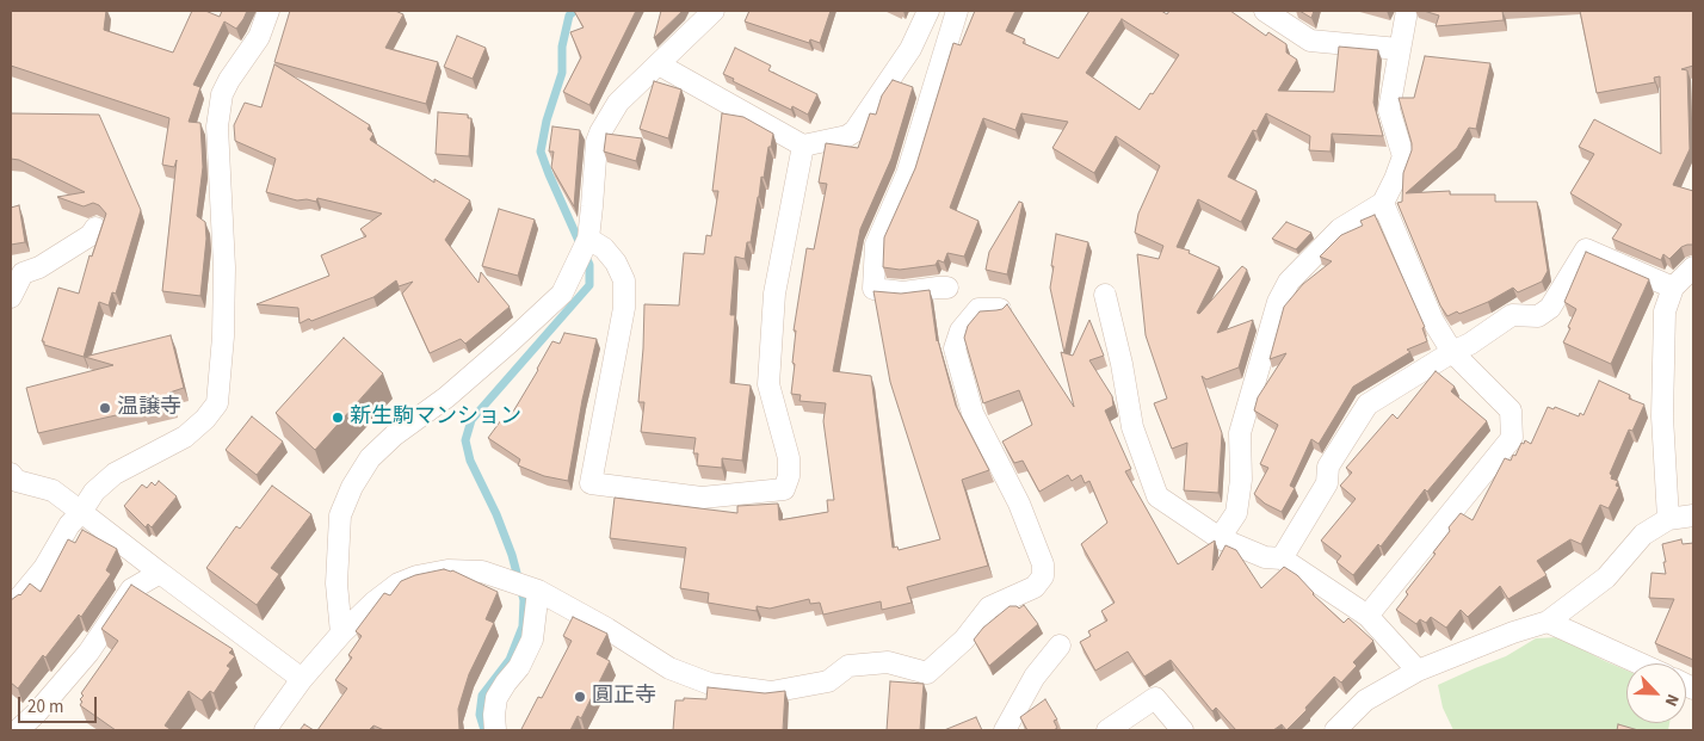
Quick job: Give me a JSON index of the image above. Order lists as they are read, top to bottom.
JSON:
{
  "places": ["温譲寺", "新生駒マンション", "圓正寺"],
  "scale_bar": "20 m",
  "north": "bottom right"
}
